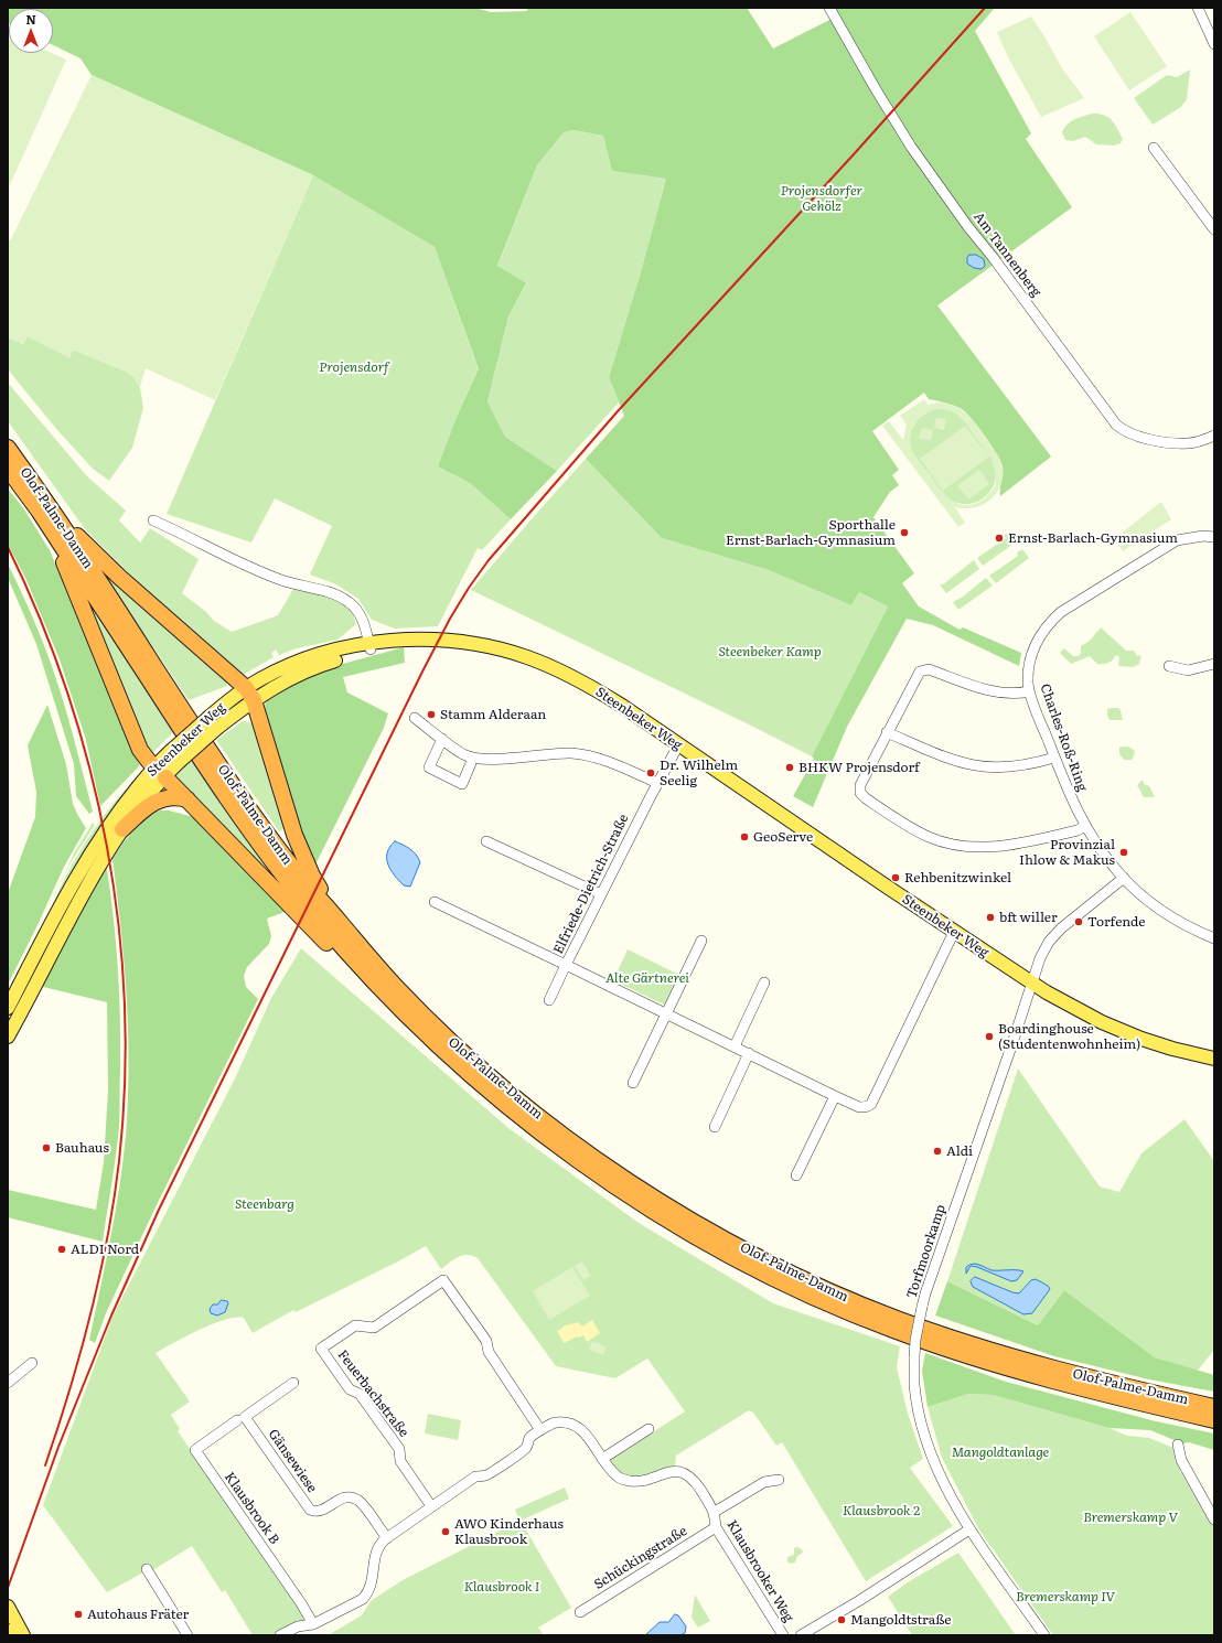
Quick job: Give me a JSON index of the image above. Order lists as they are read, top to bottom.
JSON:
{
  "streets": {
    "highway": ["Olof-Palme-Damm"],
    "main road": ["Steenbeker Weg"],
    "street": [
      "Am Tannenberg",
      "Charles-Roß-Ring",
      "Elfriede-Dietrich-Straße",
      "Torfmoorkamp",
      "Feuerbachstraße",
      "Gänsewiese",
      "Klausbrook B",
      "Schückingstraße",
      "Klausbrooker Weg"
    ]
  },
  "crossings": [
    ["Steenbeker Weg", "Elfriede-Dietrich-Straße"],
    ["Steenbeker Weg", "Torfmoorkamp"],
    ["Feuerbachstraße", "Klausbrooker Weg"],
    ["Gänsewiese", "Klausbrooker Weg"],
    ["Klausbrook B", "Klausbrooker Weg"],
    ["Schückingstraße", "Klausbrooker Weg"]
  ],
  "parks": [
    "Projensdorfer Gehölz",
    "Projensdorf",
    "Steenbeker Kamp",
    "Alte Gärtnerei",
    "Steenbarg",
    "Mangoldtanlage",
    "Klausbrook 2",
    "Bremerskamp V",
    "Klausbrook I",
    "Bremerskamp IV"
  ],
  "places": [
    "Sporthalle Ernst-Barlach-Gymnasium",
    "Ernst-Barlach-Gymnasium",
    "Stamm Alderaan",
    "BHKW Projensdorf",
    "Dr. Wilhelm Seelig",
    "GeoServe",
    "Provinzial Ihlow & Makus",
    "Rehbenitzwinkel",
    "bft willer",
    "Torfende",
    "Boardinghouse (Studentenwohnheim)",
    "Bauhaus",
    "Aldi",
    "ALDI Nord",
    "AWO Kinderhaus Klausbrook",
    "Autohaus Fräter",
    "Mangoldtstraße"
  ],
  "north": "top"
}
